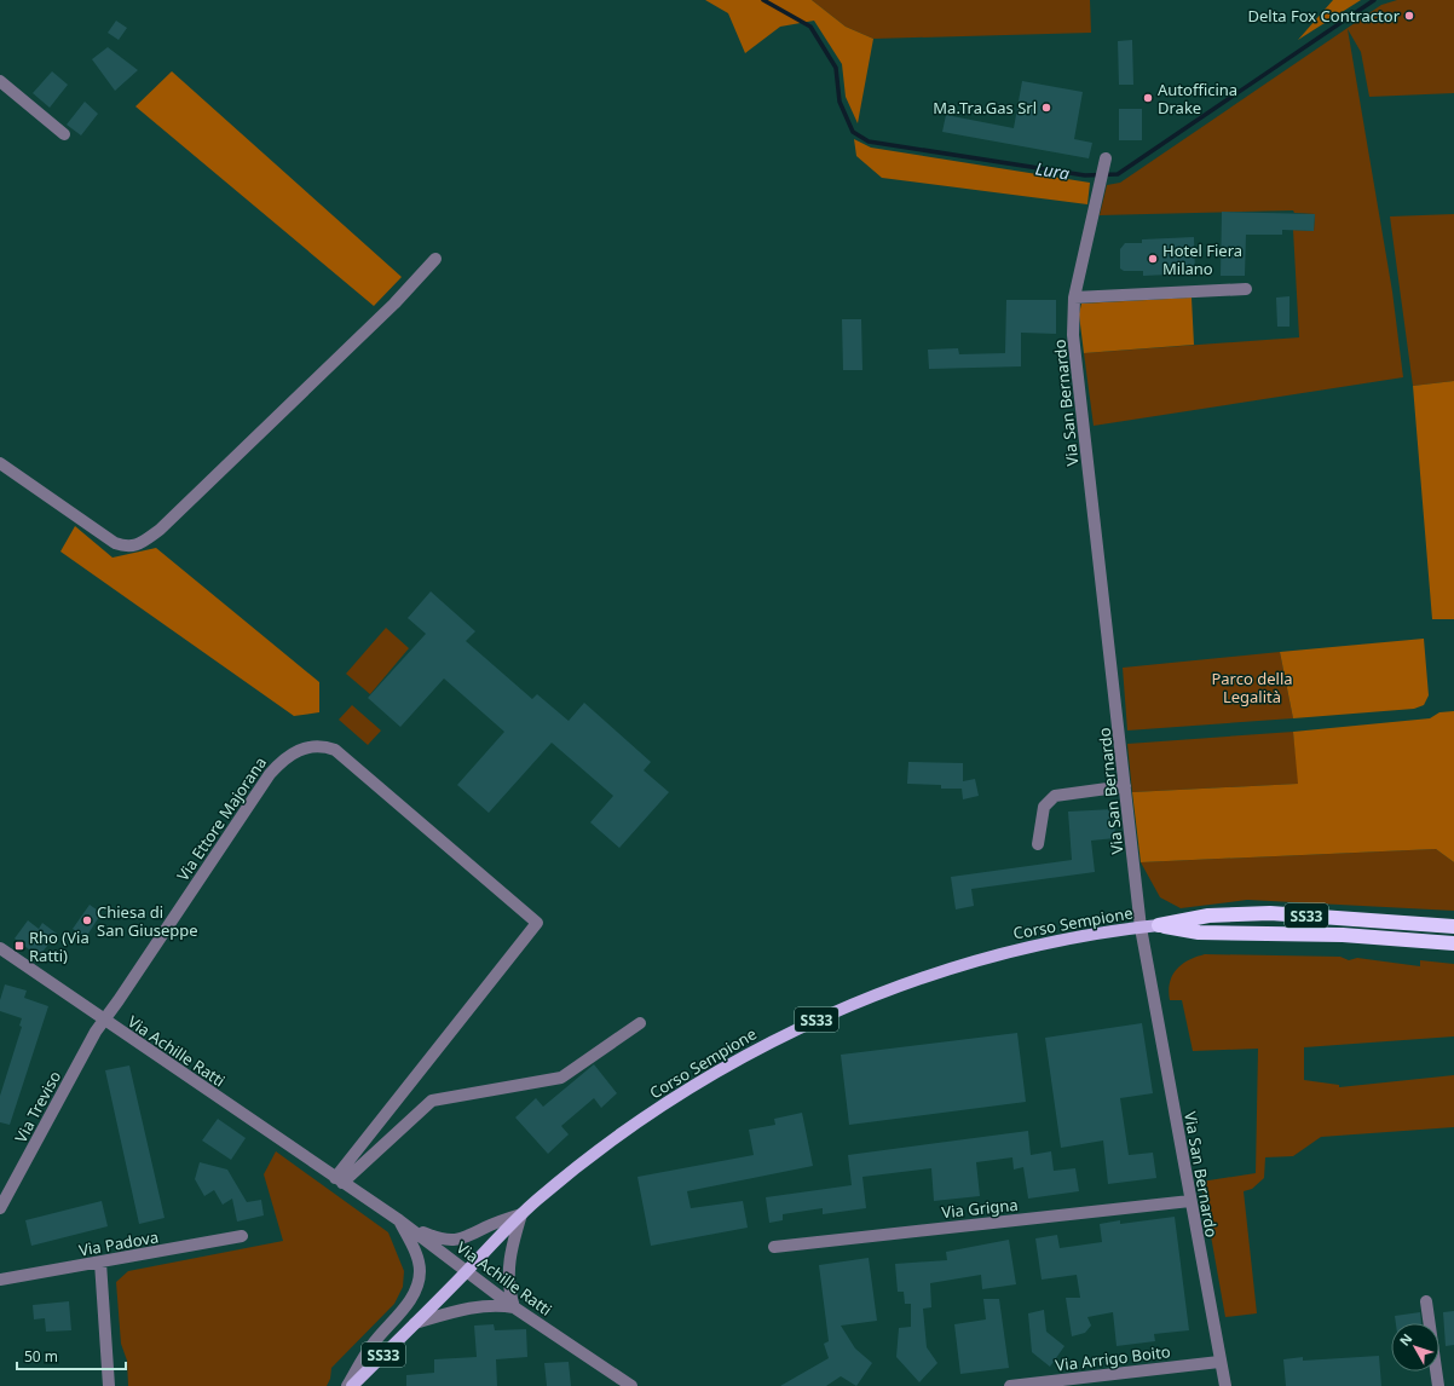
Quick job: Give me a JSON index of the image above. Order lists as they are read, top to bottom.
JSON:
{
  "streets": {
    "highway": ["SS33", "Corso Sempione"],
    "street": [
      "Via San Bernardo",
      "Via Ettore Majorana",
      "Via Achille Ratti",
      "Via Treviso",
      "Via Grigna",
      "Via Padova",
      "Via Arrigo Boito"
    ]
  },
  "crossings": [
    ["Via San Bernardo", "Corso Sempione"],
    ["Via San Bernardo", "Via Grigna"],
    ["Via San Bernardo", "Via Arrigo Boito"],
    ["Via Ettore Majorana", "Via Achille Ratti"],
    ["Via Ettore Majorana", "Via Treviso"],
    ["Corso Sempione", "Via Achille Ratti"],
    ["Via Achille Ratti", "Via Treviso"]
  ],
  "water": ["Lura"],
  "parks": ["Parco della Legalità"],
  "places": {
    "other": [
      "Delta Fox Contractor",
      "Autofficina Drake",
      "Ma.Tra.Gas Srl",
      "Hotel Fiera Milano",
      "Chiesa di San Giuseppe"
    ],
    "transit": ["Rho (Via Ratti)"]
  },
  "scale_bar": "50 m",
  "north": "top left"
}
